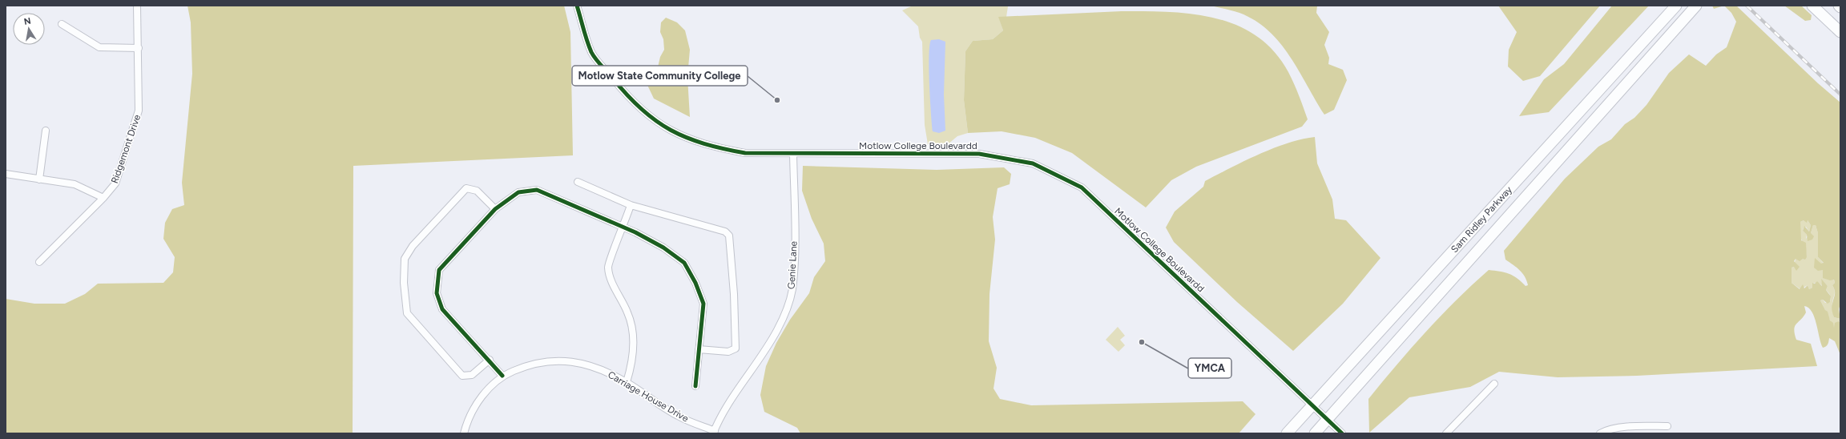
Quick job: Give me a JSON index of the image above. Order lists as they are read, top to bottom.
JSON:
{
  "streets": {
    "main road": ["Sam Ridley Parkway"],
    "street": [
      "Motlow College Boulevardd",
      "Ridgemont Drive",
      "Genie Lane",
      "Carriage House Drive"
    ]
  },
  "crossings": [
    ["Motlow College Boulevardd", "Sam Ridley Parkway"],
    ["Motlow College Boulevardd", "Genie Lane"],
    ["Genie Lane", "Carriage House Drive"]
  ],
  "places": ["Motlow State Community College", "YMCA"],
  "north": "top"
}
